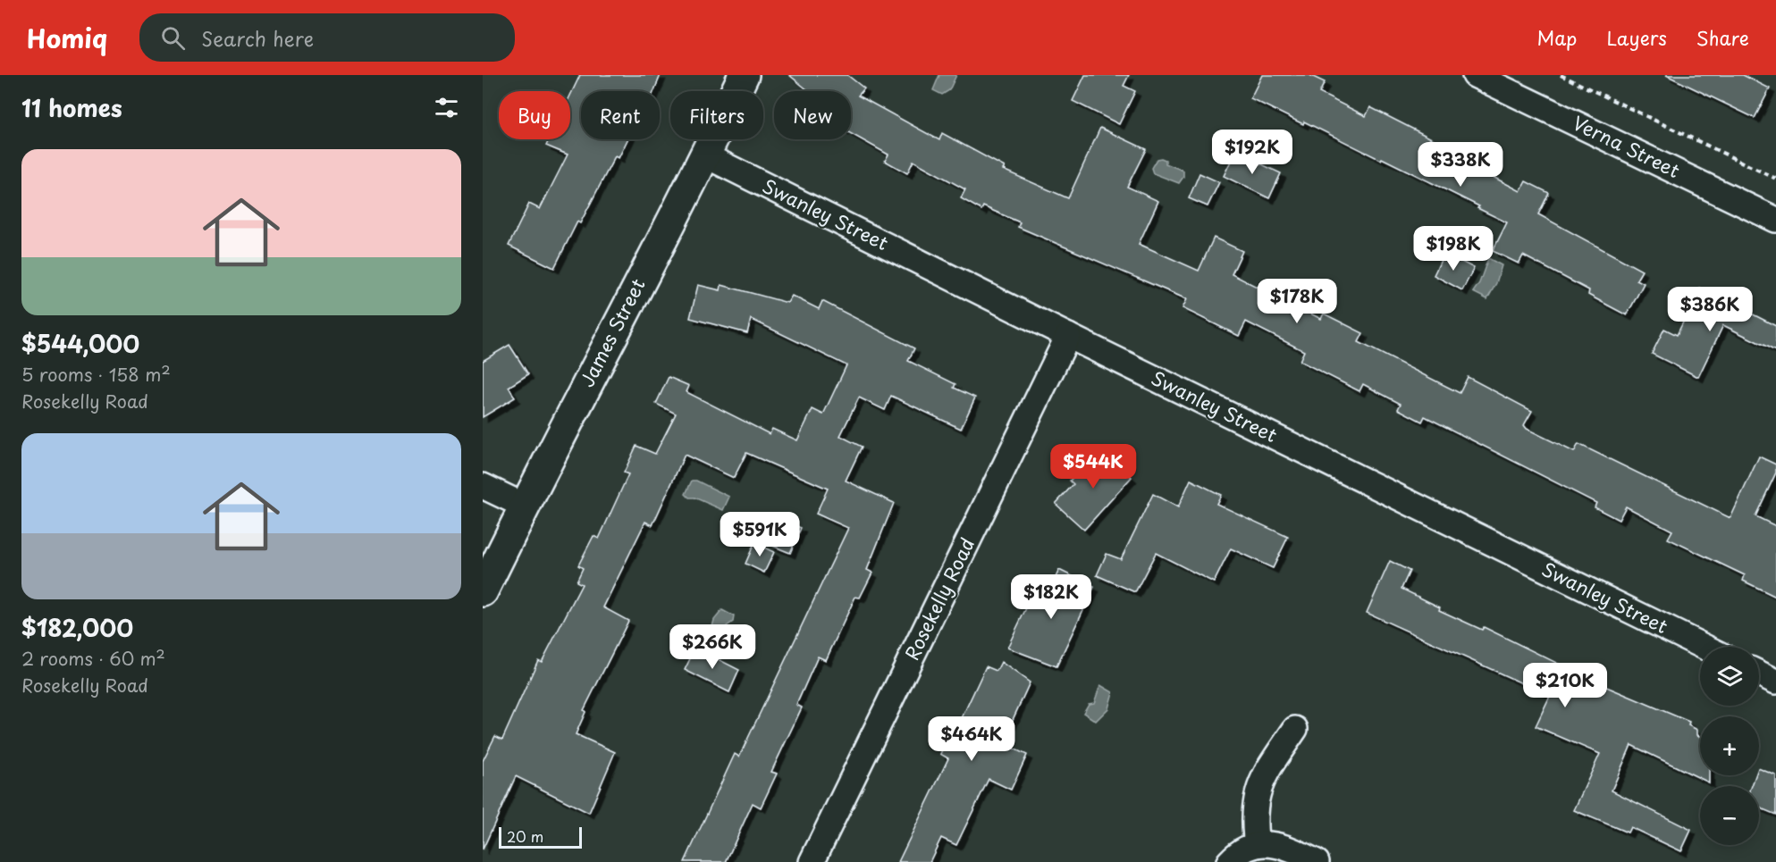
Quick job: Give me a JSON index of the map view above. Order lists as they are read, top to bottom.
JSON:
{
  "streets": {
    "street": [
      "Verna Street",
      "Swanley Street",
      "James Street",
      "Rosekelly Road"
    ]
  },
  "crossings": [
    ["Swanley Street", "James Street"],
    ["Swanley Street", "Rosekelly Road"]
  ],
  "scale_bar": "20 m",
  "page": {
    "header": "Homiq",
    "search": "Search here",
    "nav": ["Map", "Layers", "Share"],
    "heading": "11 homes",
    "chip": [
      "Buy",
      "Rent",
      "Filters",
      "New"
    ],
    "price": [
      "$192K",
      "$338K",
      "$198K",
      "$178K",
      "$386K",
      "$544K",
      "$591K",
      "$182K",
      "$266K",
      "$210K",
      "$464K"
    ],
    "list": [
      {
        "name": "$544,000",
        "note": "5 rooms · 158 m² · Rosekelly Road"
      },
      {
        "name": "$182,000",
        "note": "2 rooms · 60 m² · Rosekelly Road"
      }
    ],
    "map_buttons": ["+", "−"],
    "scale": "20 m"
  }
}
